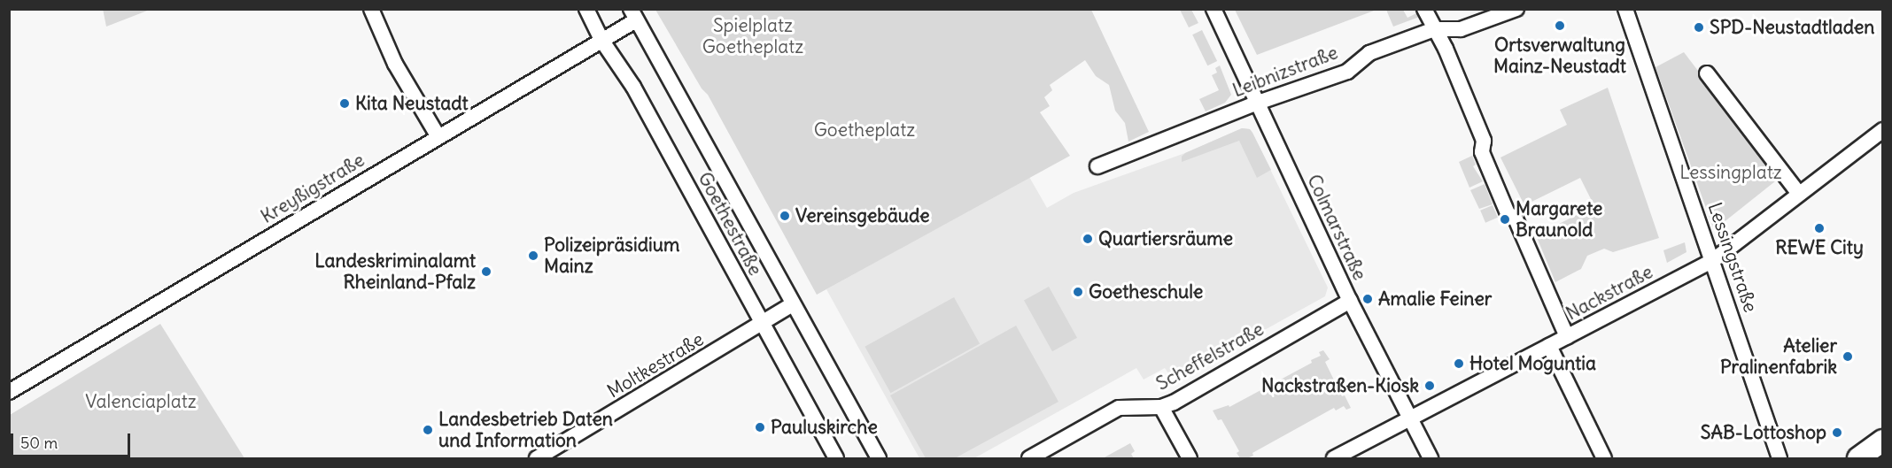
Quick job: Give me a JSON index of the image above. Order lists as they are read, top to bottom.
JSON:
{
  "streets": {
    "street": [
      "Leibnizstraße",
      "Kreyßigstraße",
      "Goethestraße",
      "Colmarstraße",
      "Lessingstraße",
      "Nackstraße",
      "Scheffelstraße",
      "Moltkestraße"
    ]
  },
  "crossings": [
    ["Leibnizstraße", "Colmarstraße"],
    ["Kreyßigstraße", "Goethestraße"],
    ["Goethestraße", "Moltkestraße"],
    ["Colmarstraße", "Nackstraße"],
    ["Colmarstraße", "Scheffelstraße"],
    ["Lessingstraße", "Nackstraße"]
  ],
  "parks": [
    "Spielplatz Goetheplatz",
    "Goetheplatz",
    "Lessingplatz",
    "Valenciaplatz"
  ],
  "places": [
    "Ortsverwaltung Mainz-Neustadt",
    "SPD-Neustadtladen",
    "Kita Neustadt",
    "Vereinsgebäude",
    "Margarete Braunold",
    "REWE City",
    "Quartiersräume",
    "Polizeipräsidium Mainz",
    "Landeskriminalamt Rheinland-Pfalz",
    "Goetheschule",
    "Amalie Feiner",
    "Atelier Pralinenfabrik",
    "Hotel Moguntia",
    "Nackstraßen-Kiosk",
    "Pauluskirche",
    "Landesbetrieb Daten und Information",
    "SAB-Lottoshop"
  ],
  "scale_bar": "50 m"
}
